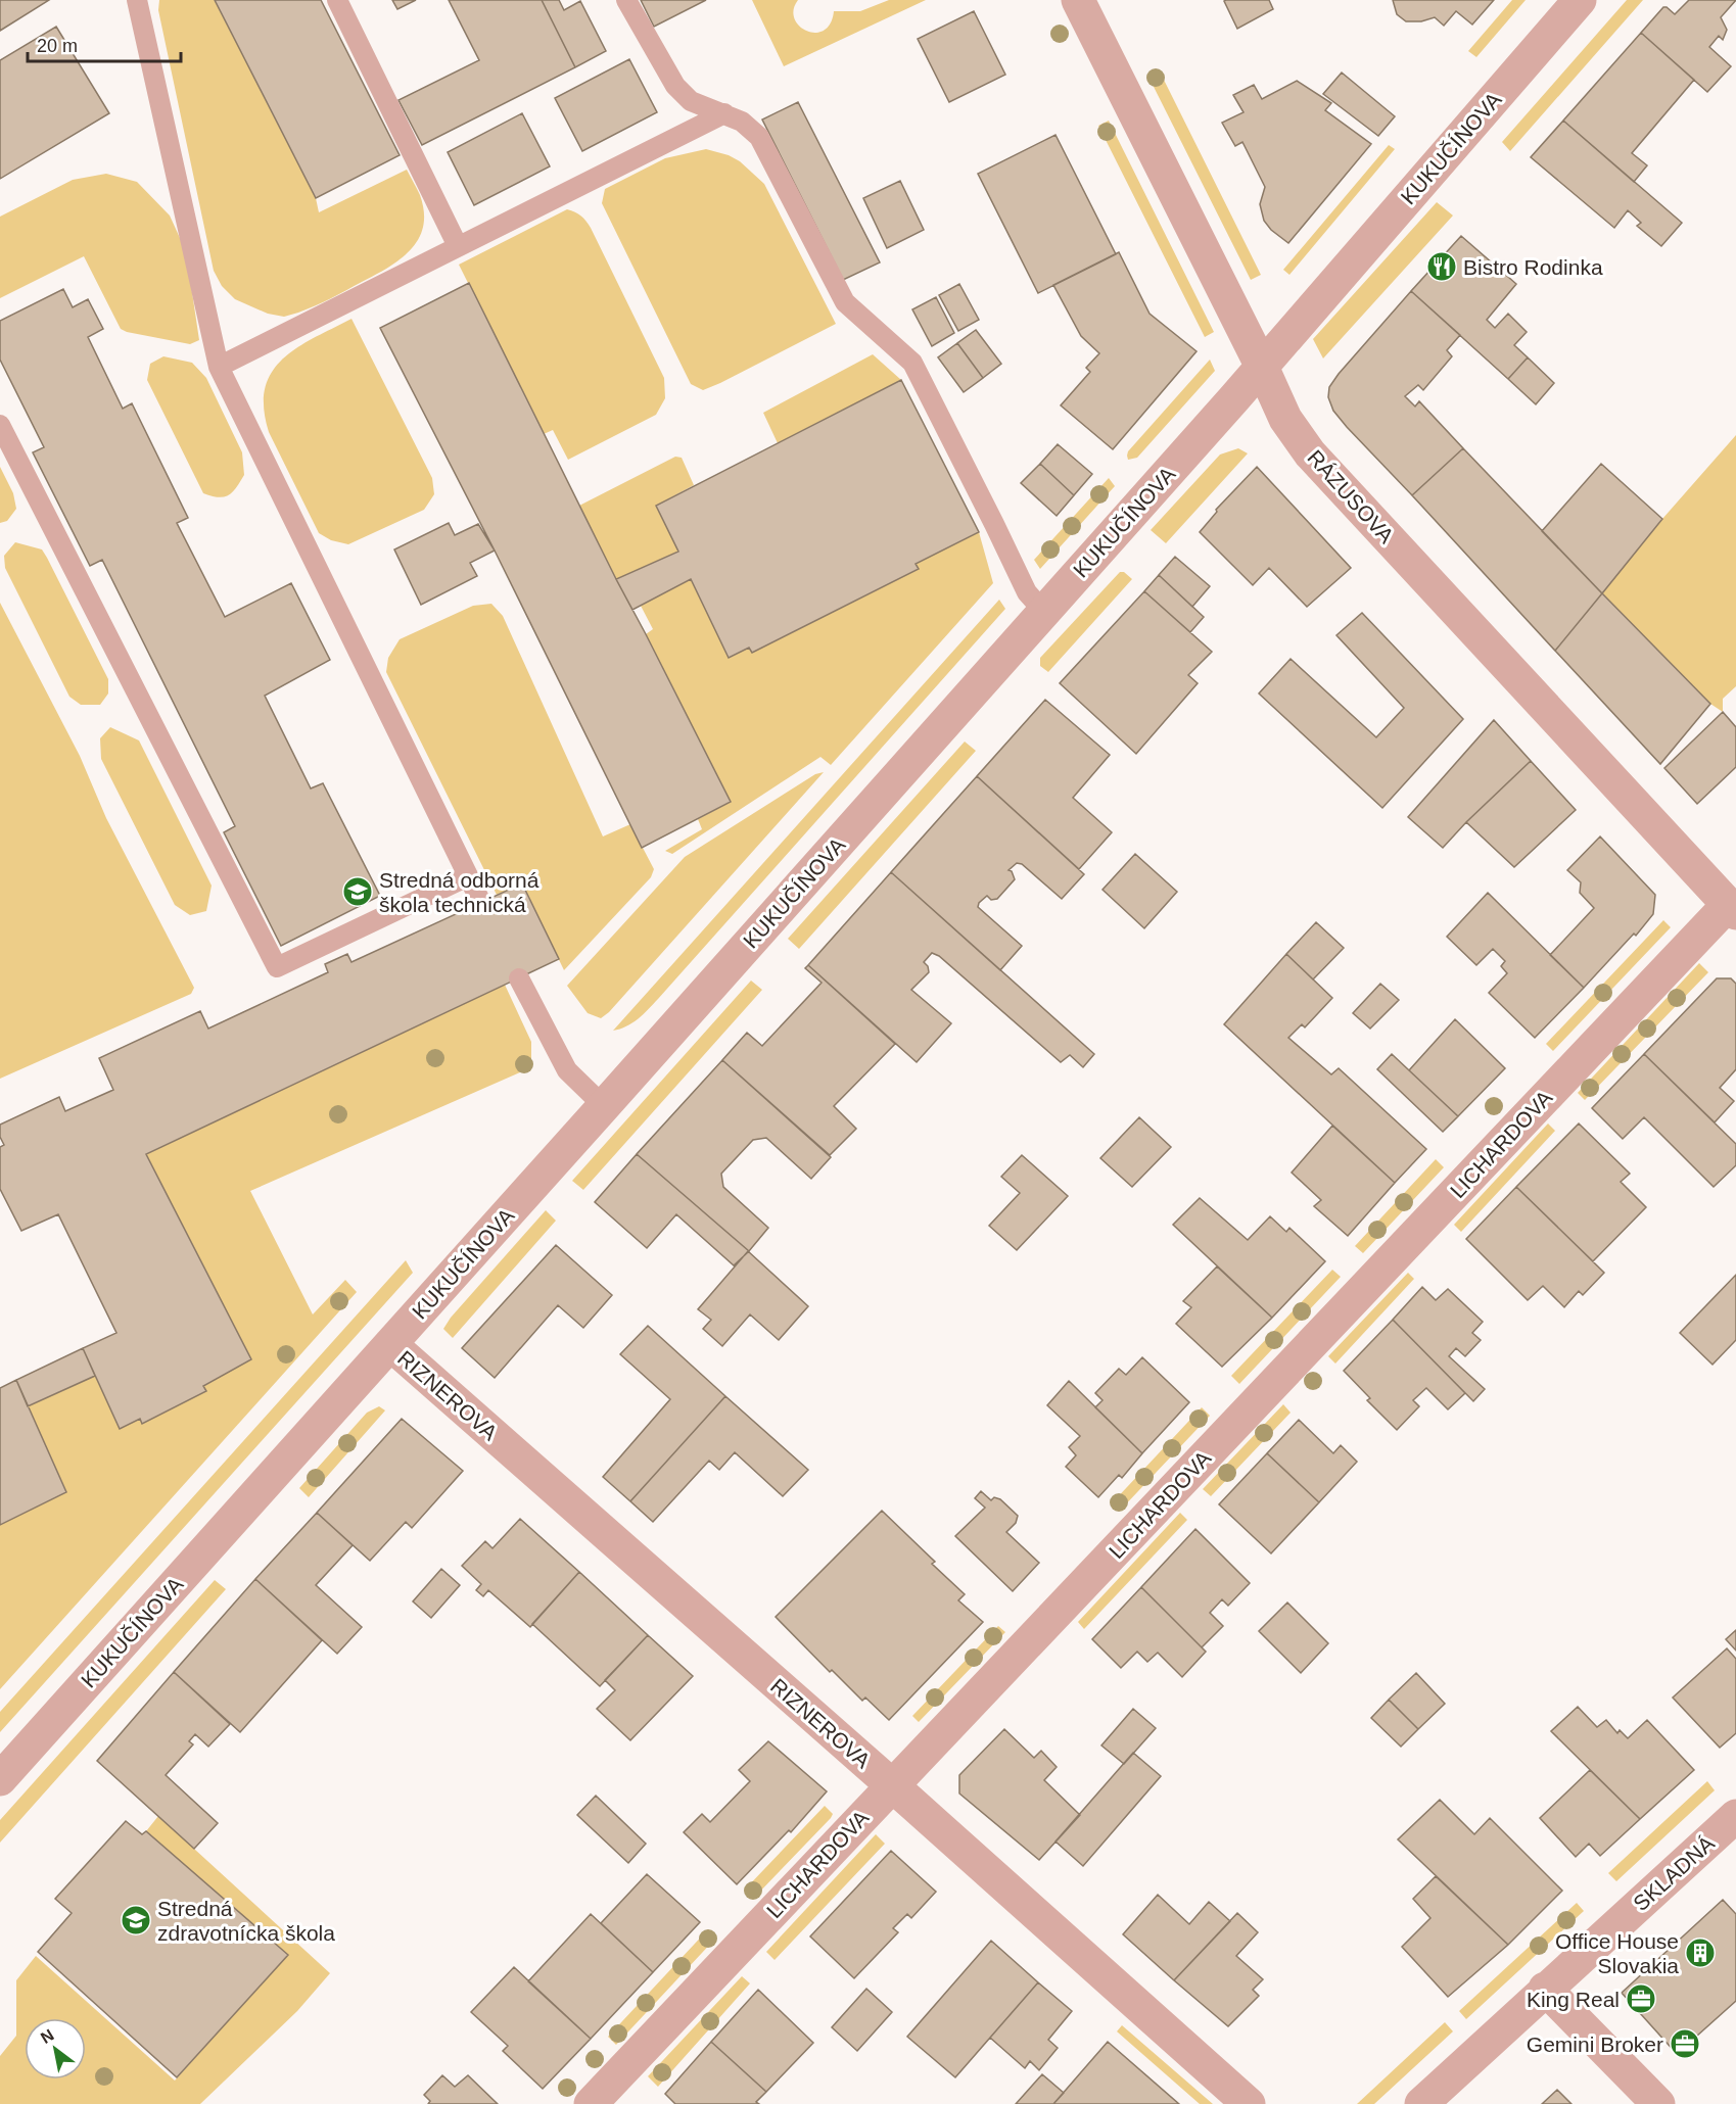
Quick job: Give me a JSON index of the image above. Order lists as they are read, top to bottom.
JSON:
{
  "streets": {
    "street": [
      "KUKUČÍNOVA",
      "RÁZUSOVA",
      "LICHARDOVA",
      "RIZNEROVA",
      "SKLADNÁ"
    ]
  },
  "crossings": [
    ["KUKUČÍNOVA", "RÁZUSOVA"],
    ["KUKUČÍNOVA", "RIZNEROVA"],
    ["RÁZUSOVA", "LICHARDOVA"],
    ["LICHARDOVA", "RIZNEROVA"]
  ],
  "places": {
    "restaurant": ["Bistro Rodinka"],
    "school or university": ["Stredná odborná škola technická", "Stredná zdravotnícka škola"],
    "building": ["Office House Slovakia"],
    "office": ["King Real", "Gemini Broker"]
  },
  "scale_bar": "20 m",
  "north": "top left"
}
